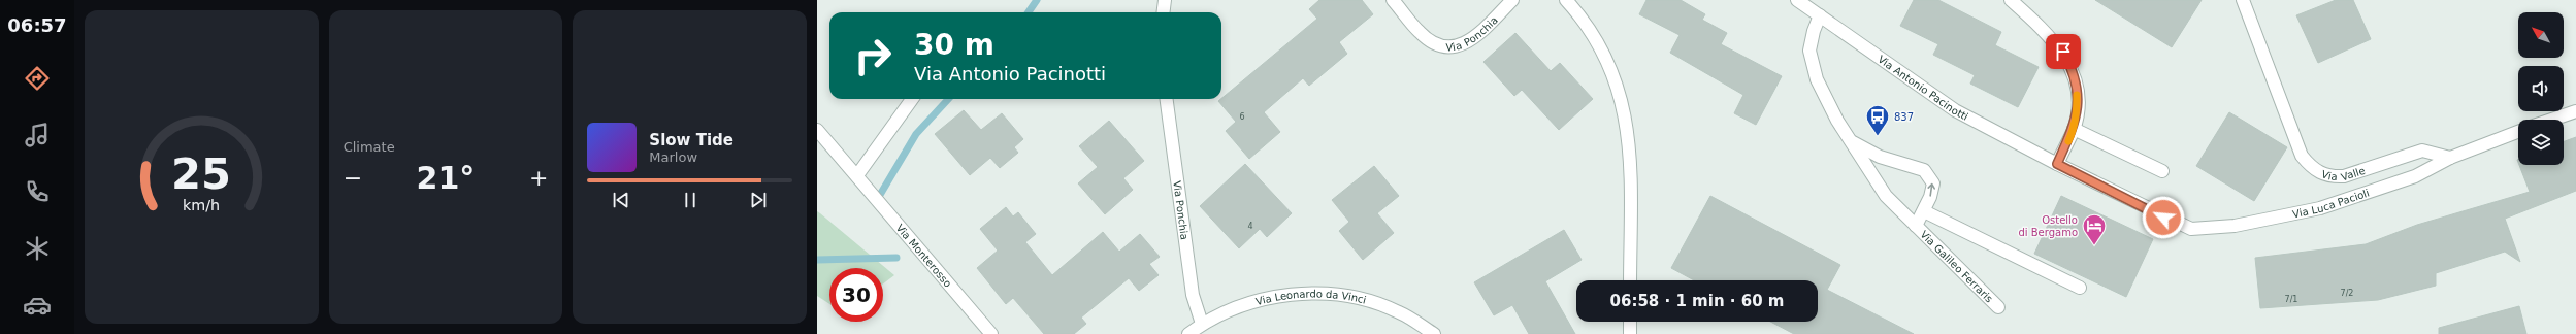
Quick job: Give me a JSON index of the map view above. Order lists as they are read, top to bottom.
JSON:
{
  "streets": {
    "street": [
      "Via Ponchia",
      "Via Antonio Pacinotti",
      "Via Valle",
      "Via Luca Pacioli",
      "Via Monterosso",
      "Via Galileo Ferraris",
      "Via Leonardo da Vinci"
    ]
  },
  "crossings": [
    ["Via Ponchia", "Via Leonardo da Vinci"],
    ["Via Antonio Pacinotti", "Via Luca Pacioli"],
    ["Via Antonio Pacinotti", "Via Galileo Ferraris"],
    ["Via Valle", "Via Luca Pacioli"]
  ],
  "places": {
    "bus stop": ["837"],
    "hotel": ["Ostello di Bergamo"]
  },
  "house_numbers": [
    "6",
    "4",
    "7/2",
    "7/1"
  ],
  "north": "top left",
  "page": {
    "tabs": "06:57",
    "tile": "Climate",
    "turn": ["30 m", "Via Antonio Pacinotti"],
    "song": ["Slow Tide", "Marlow"],
    "heat": ["−", "21°", "+"],
    "limit": "30",
    "trip": "06:58 · 1 min · 60 m",
    "gauge": ["25", "km/h"]
  }
}
